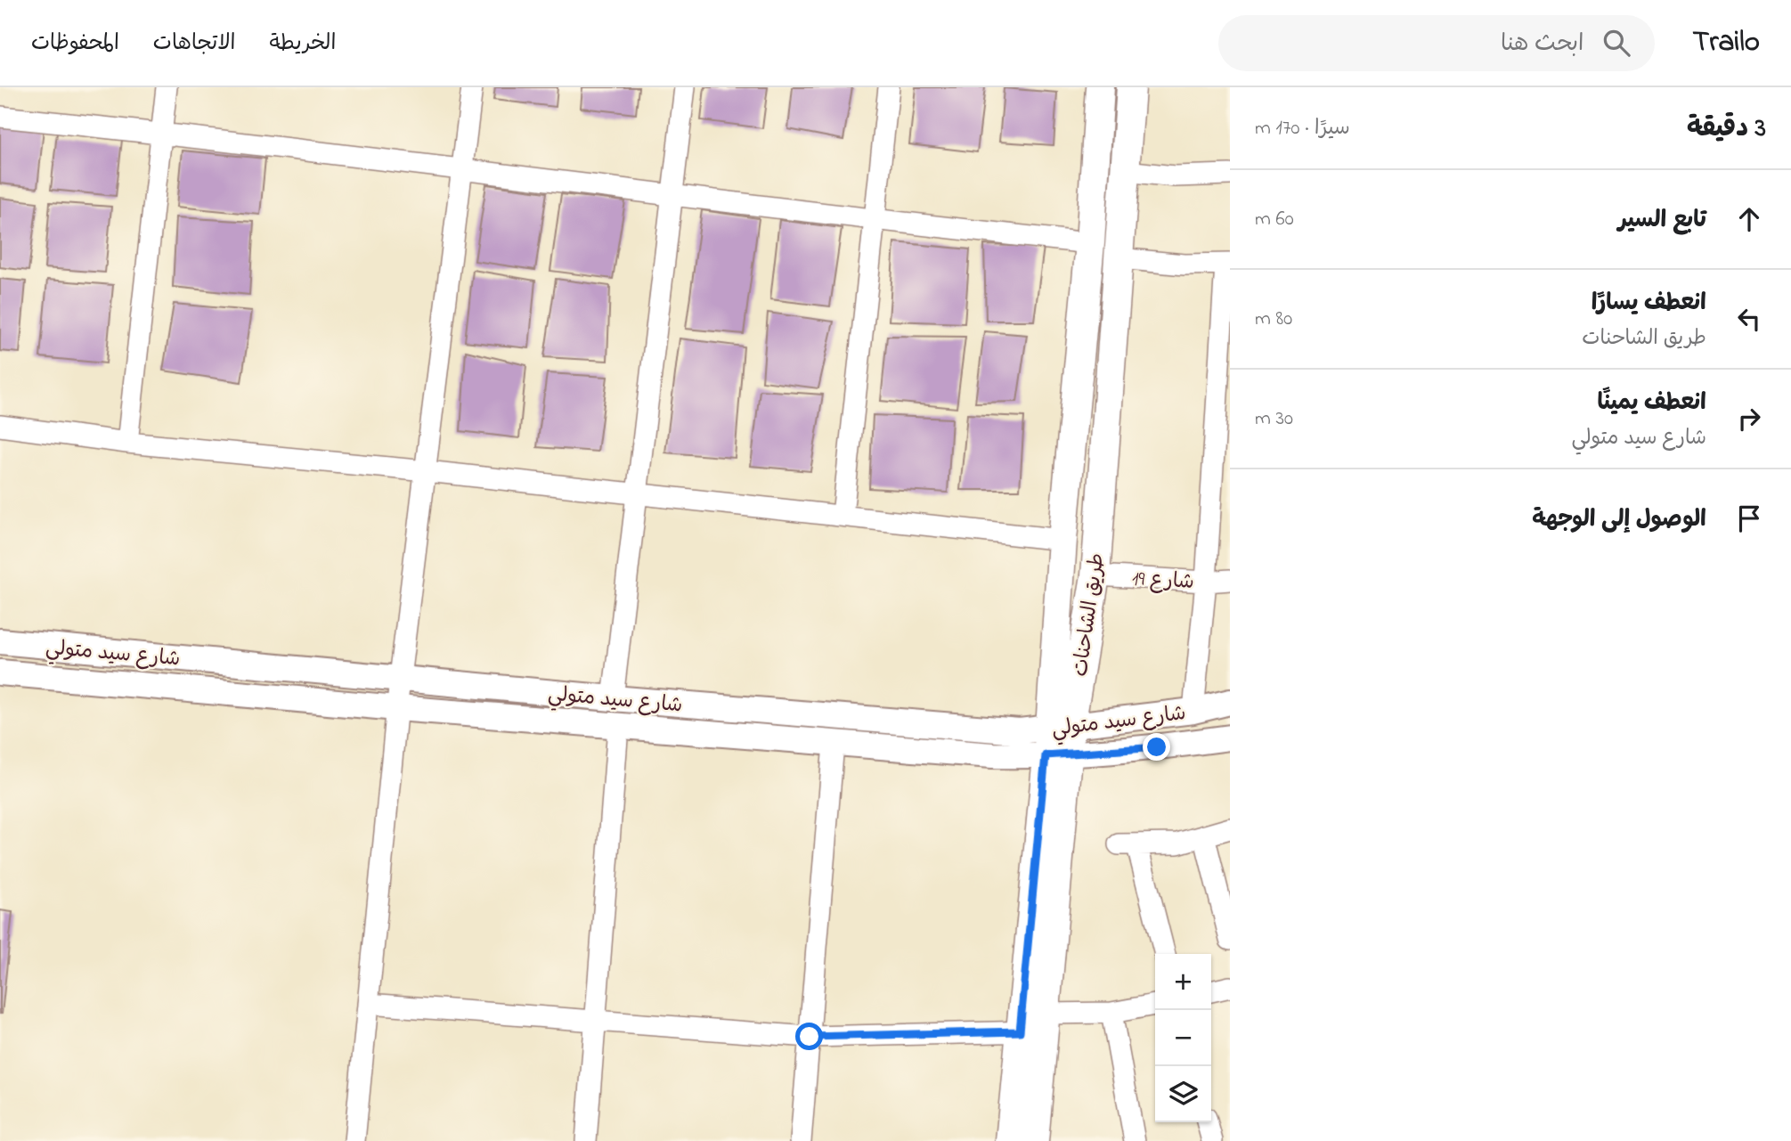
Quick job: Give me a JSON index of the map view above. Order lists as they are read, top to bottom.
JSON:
{
  "streets": {
    "main road": ["طريق الشاحنات"],
    "street": ["شارع 19", "شارع سيد متولي"]
  },
  "crossings": [
    ["شارع 19", "طريق الشاحنات"],
    ["طريق الشاحنات", "شارع سيد متولي"]
  ],
  "page": {
    "header": "Trailo",
    "search": "ابحث هنا",
    "nav": ["الخريطة", "الاتجاهات", "المحفوظات"],
    "heading": ["3 دقيقة", "سيرًا · 170 m"],
    "list": [
      ["تابع السير", "60 m"],
      ["انعطف يسارًا", "طريق الشاحنات", "80 m"],
      ["انعطف يمينًا", "شارع سيد متولي", "30 m"],
      "الوصول إلى الوجهة"
    ],
    "map_buttons": ["+", "−"]
  }
}
